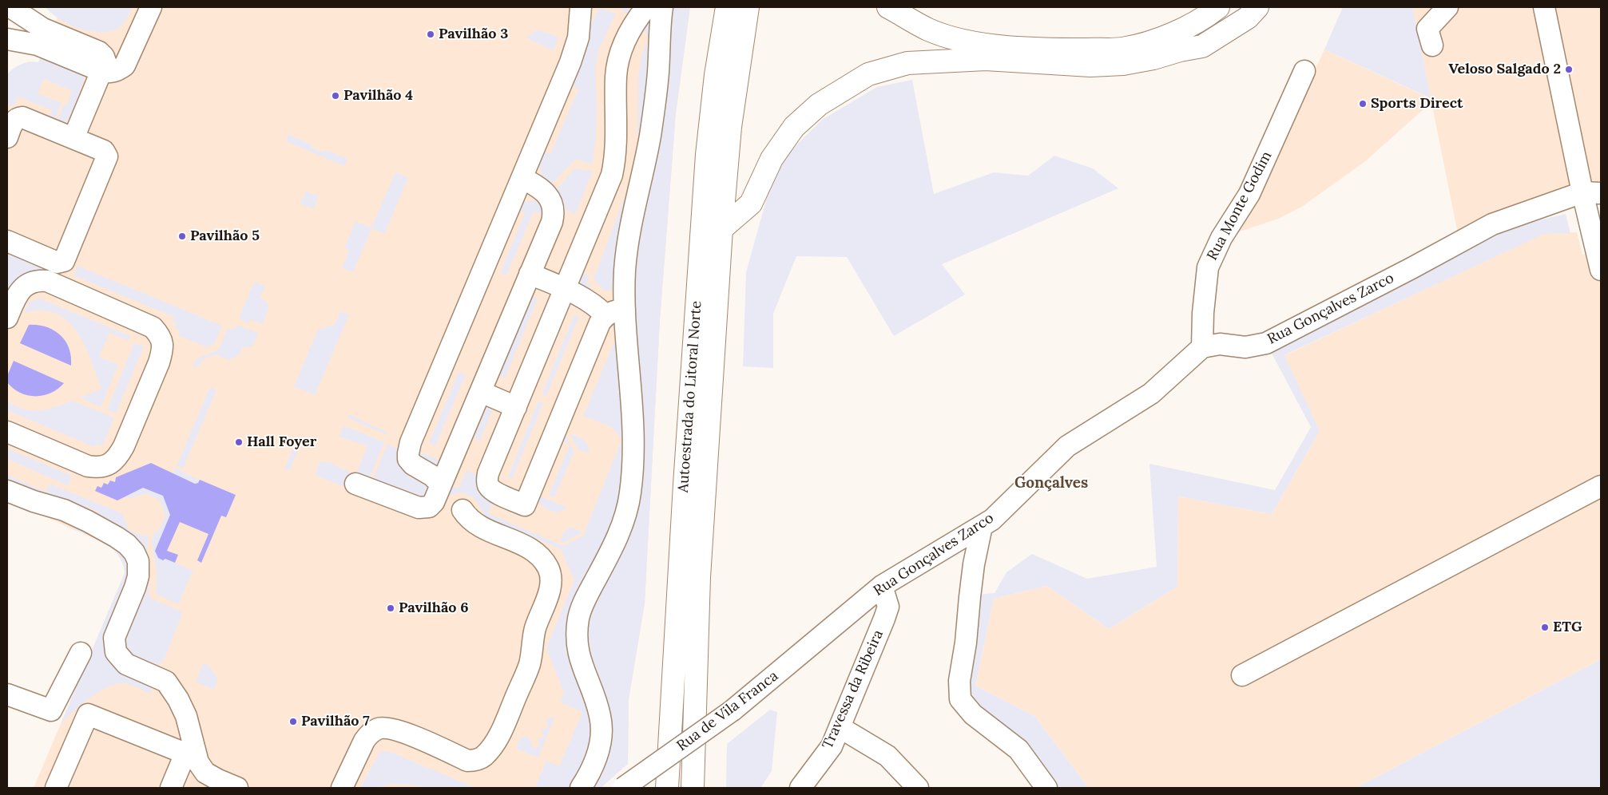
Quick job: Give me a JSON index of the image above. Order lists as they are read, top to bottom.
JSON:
{
  "streets": {
    "highway": ["Autoestrada do Litoral Norte"],
    "street": [
      "Rua Monte Godim",
      "Rua Gonçalves Zarco",
      "Travessa da Ribeira",
      "Rua de Vila Franca"
    ]
  },
  "crossings": [
    ["Rua Monte Godim", "Rua Gonçalves Zarco"],
    ["Rua Gonçalves Zarco", "Travessa da Ribeira"],
    ["Rua Gonçalves Zarco", "Rua de Vila Franca"]
  ],
  "districts": ["Gonçalves"],
  "places": [
    "Pavilhão 3",
    "Veloso Salgado 2",
    "Pavilhão 4",
    "Sports Direct",
    "Pavilhão 5",
    "Hall Foyer",
    "Pavilhão 6",
    "ETG",
    "Pavilhão 7"
  ]
}
